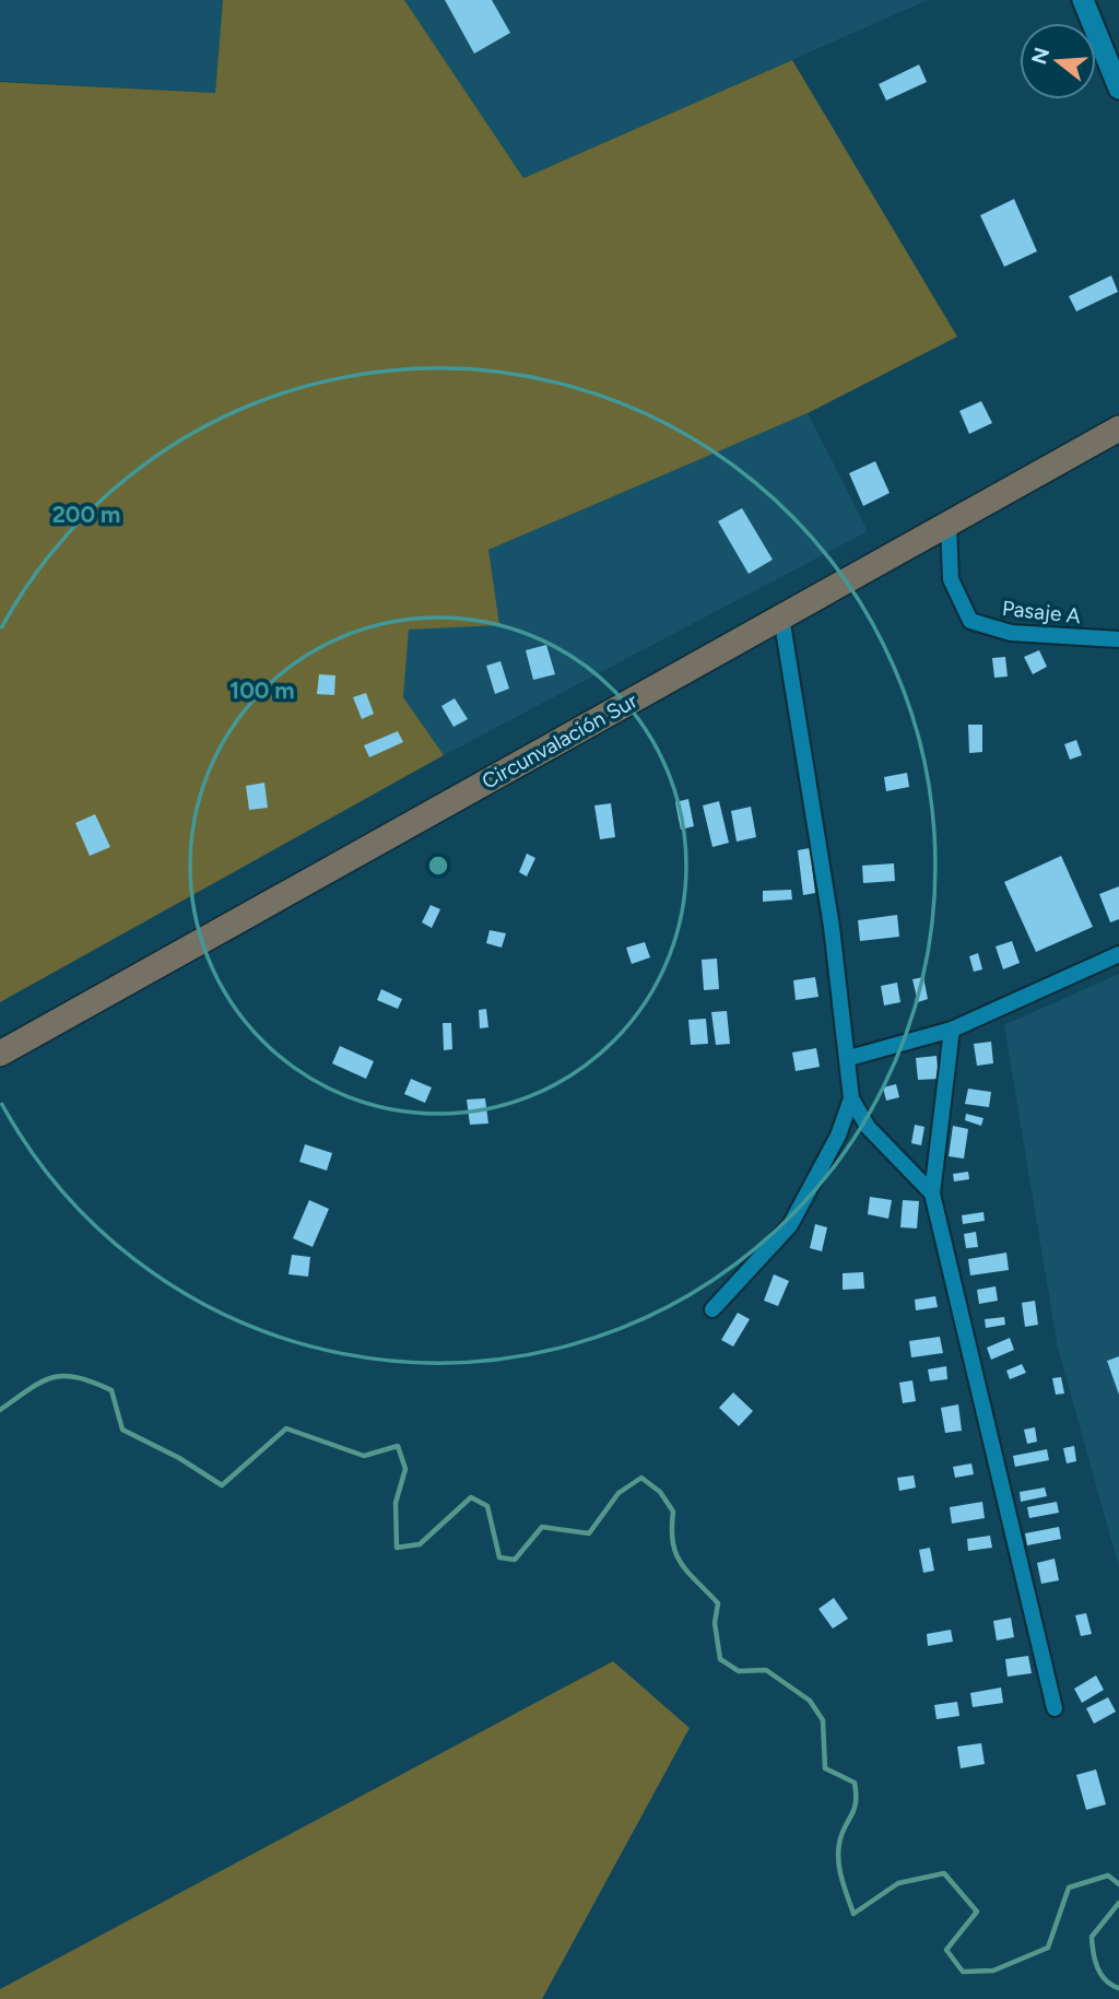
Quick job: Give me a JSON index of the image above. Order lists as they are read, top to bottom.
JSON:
{
  "streets": {
    "main road": ["Circunvalación Sur"],
    "street": ["Pasaje A"]
  },
  "crossings": [
    ["Pasaje A", "Circunvalación Sur"]
  ],
  "north": "left",
  "rings": ["200 m", "100 m"]
}
